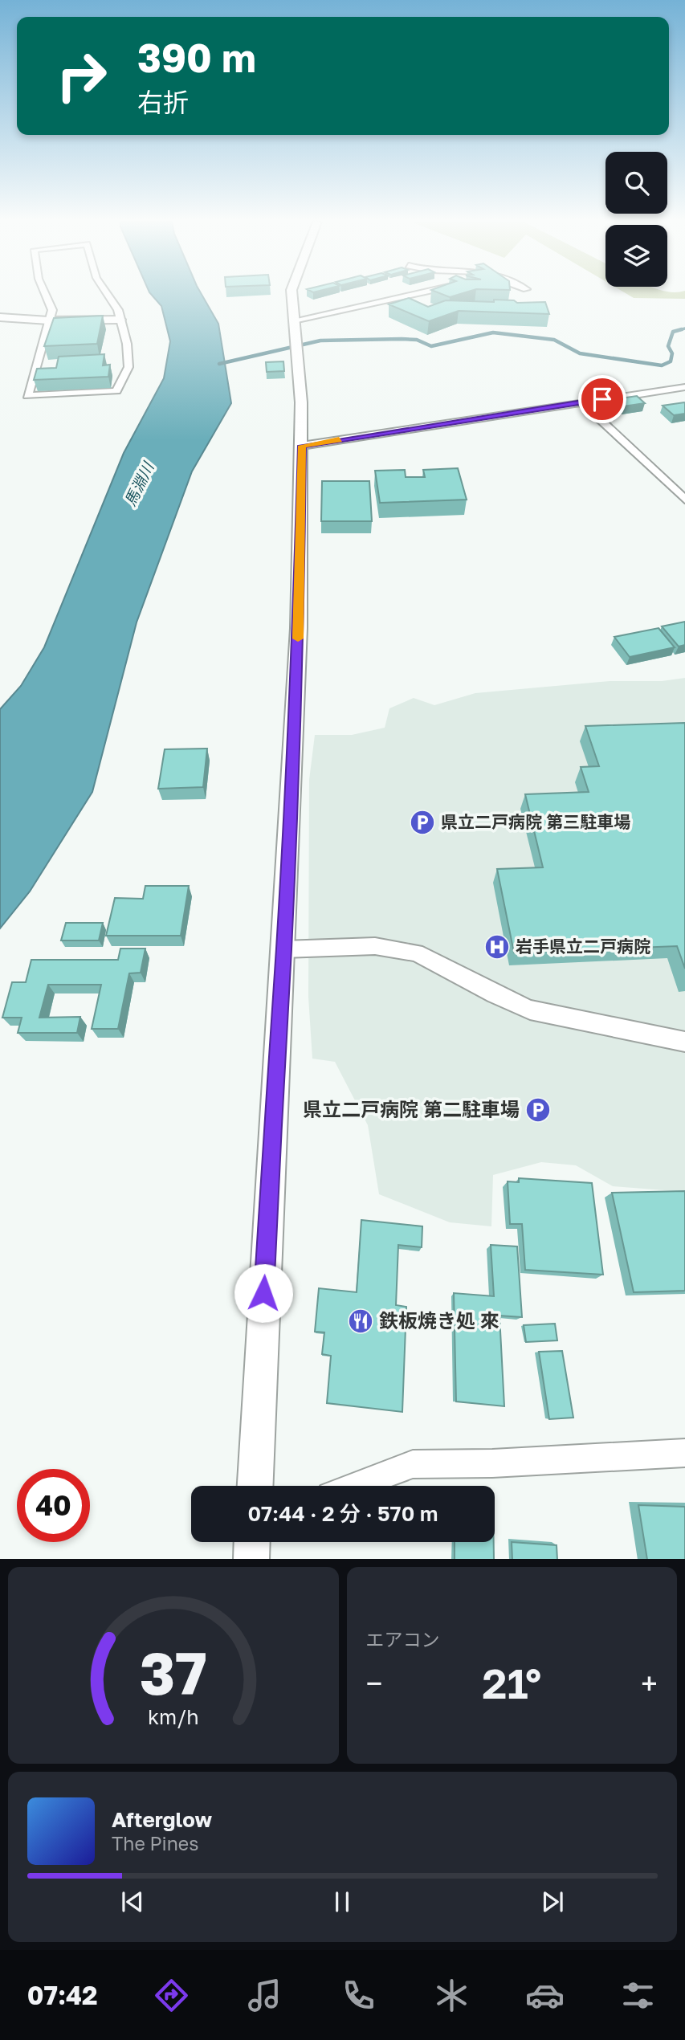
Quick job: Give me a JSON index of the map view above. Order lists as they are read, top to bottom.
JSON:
{
  "water": ["馬淵川"],
  "places": {
    "parking": ["県立二戸病院 第三駐車場", "県立二戸病院 第二駐車場"],
    "hospital": ["岩手県立二戸病院"],
    "restaurant": ["鉄板焼き処 來"]
  },
  "page": {
    "turn": ["390 m", "右折"],
    "limit": "40",
    "trip": "07:44 · 2 分 · 570 m",
    "tile": "エアコン",
    "heat": ["−", "21°", "+"],
    "song": ["Afterglow", "The Pines"],
    "tabs": "07:42",
    "gauge": ["37", "km/h"]
  }
}
